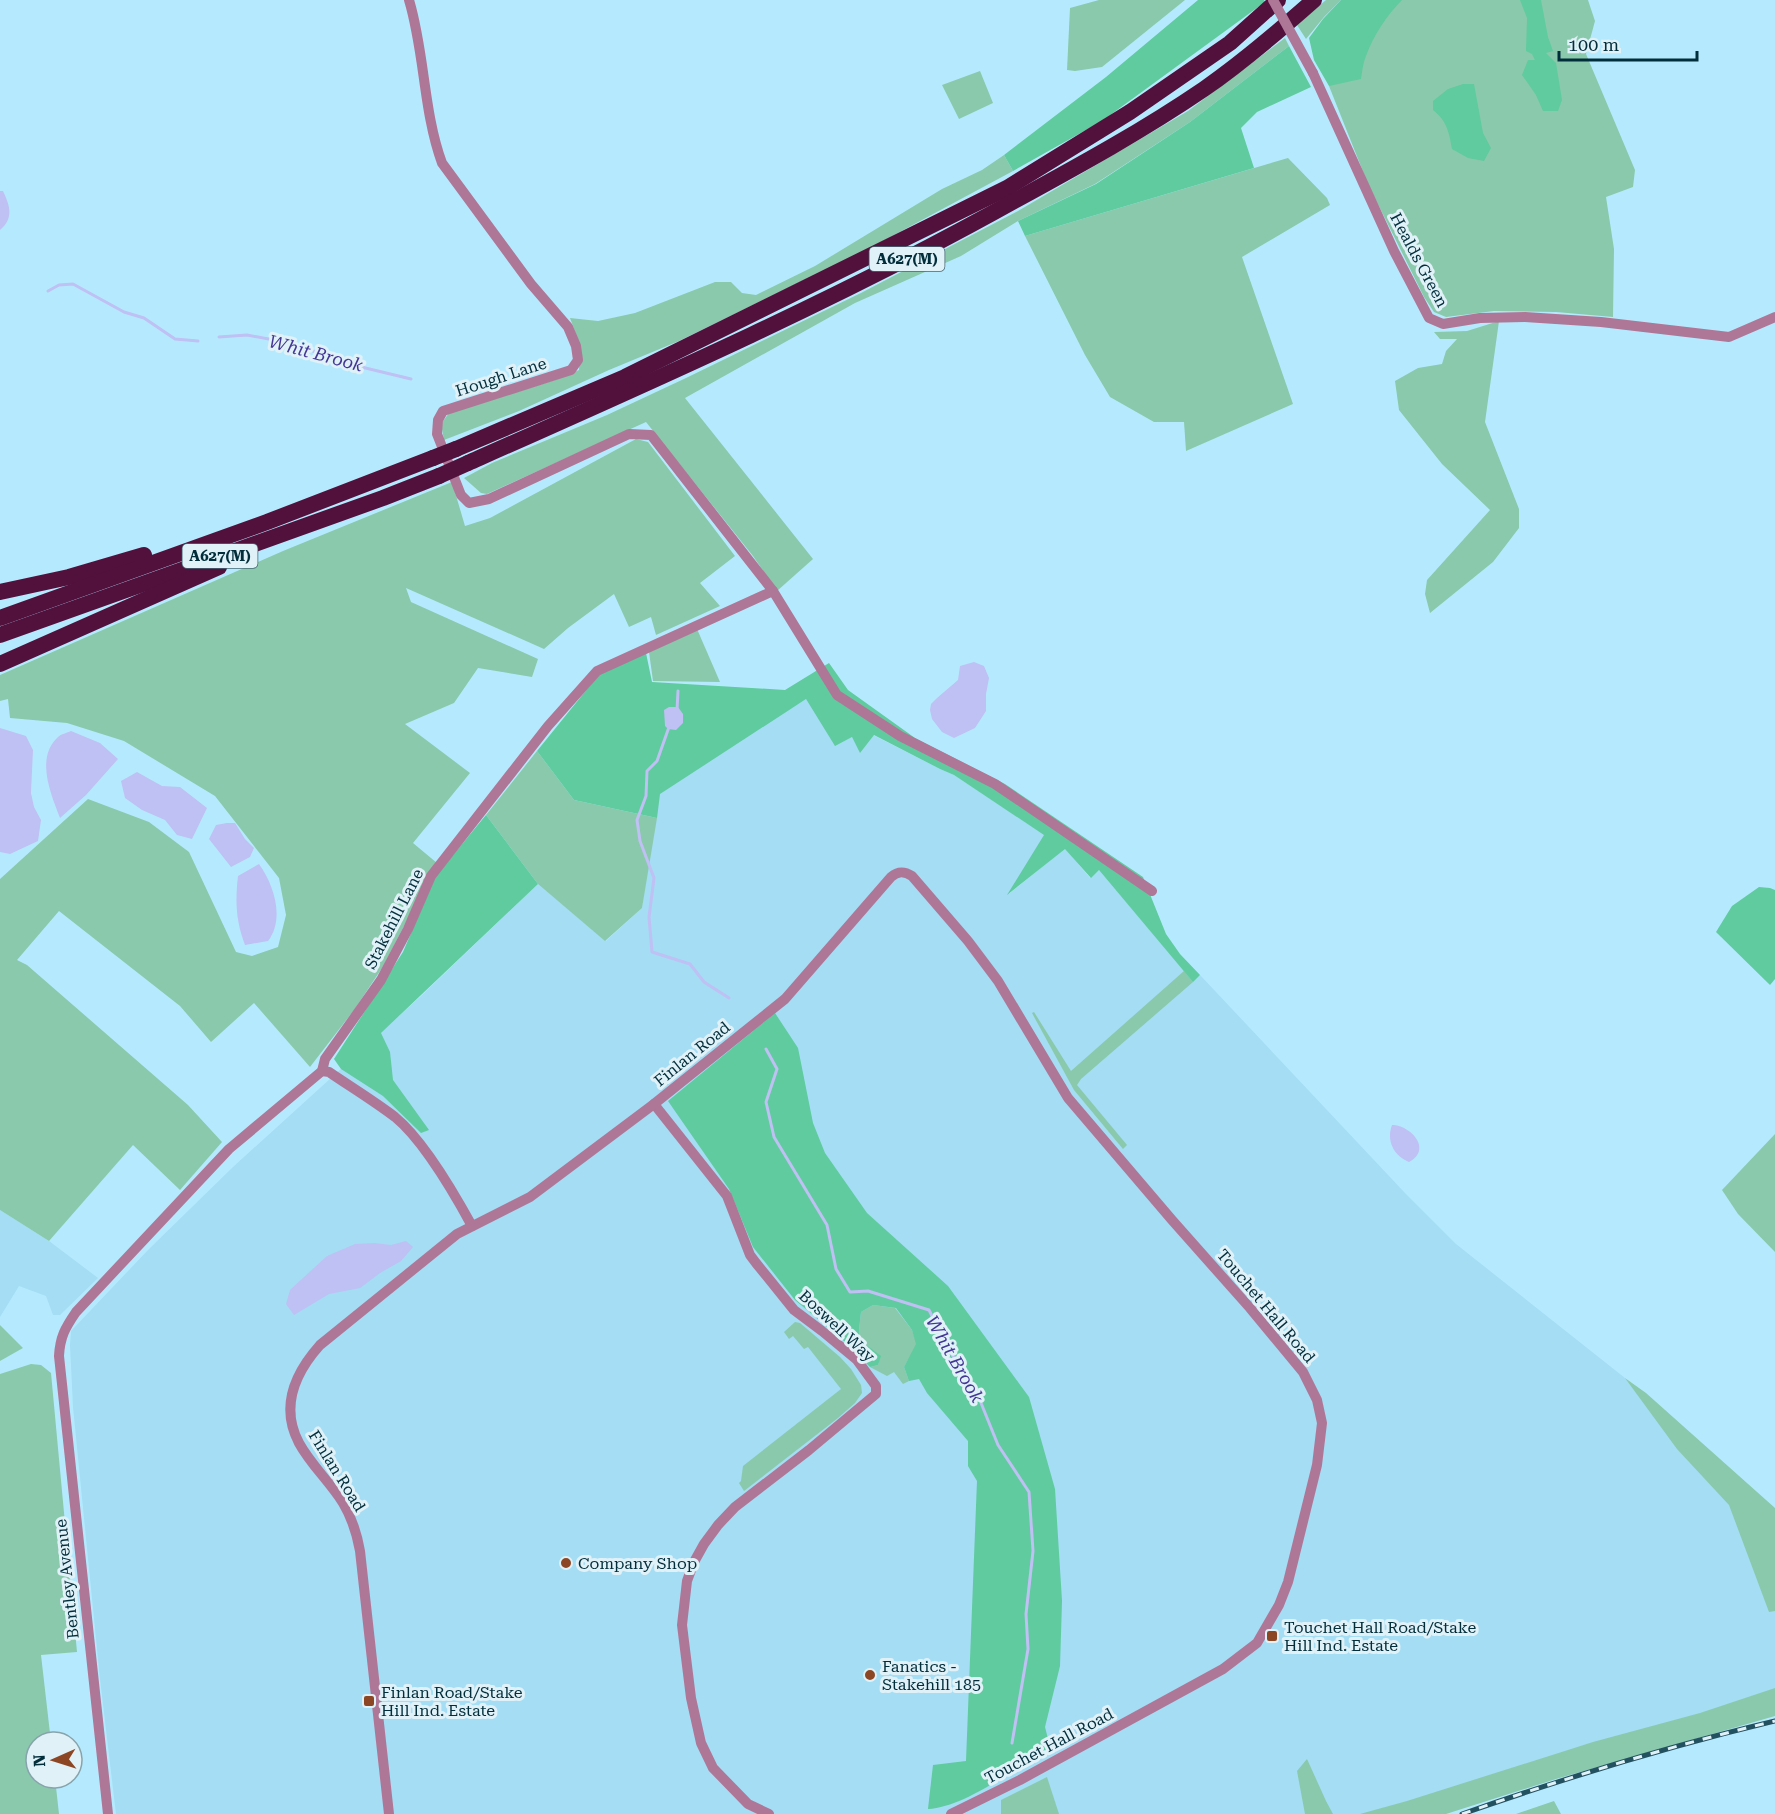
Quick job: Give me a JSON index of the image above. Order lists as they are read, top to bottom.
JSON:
{
  "streets": {
    "highway": ["A627(M)"],
    "street": [
      "Healds Green",
      "Hough Lane",
      "Stakehill Lane",
      "Finlan Road",
      "Touchet Hall Road",
      "Boswell Way",
      "Bentley Avenue"
    ]
  },
  "crossings": [
    ["Hough Lane", "Stakehill Lane"],
    ["Stakehill Lane", "Bentley Avenue"],
    ["Finlan Road", "Touchet Hall Road"],
    ["Finlan Road", "Boswell Way"]
  ],
  "water": ["Whit Brook"],
  "places": {
    "other": ["Company Shop", "Fanatics - Stakehill 185"],
    "transit": ["Touchet Hall Road/Stake Hill Ind. Estate", "Finlan Road/Stake Hill Ind. Estate"]
  },
  "scale_bar": "100 m",
  "north": "left"
}
